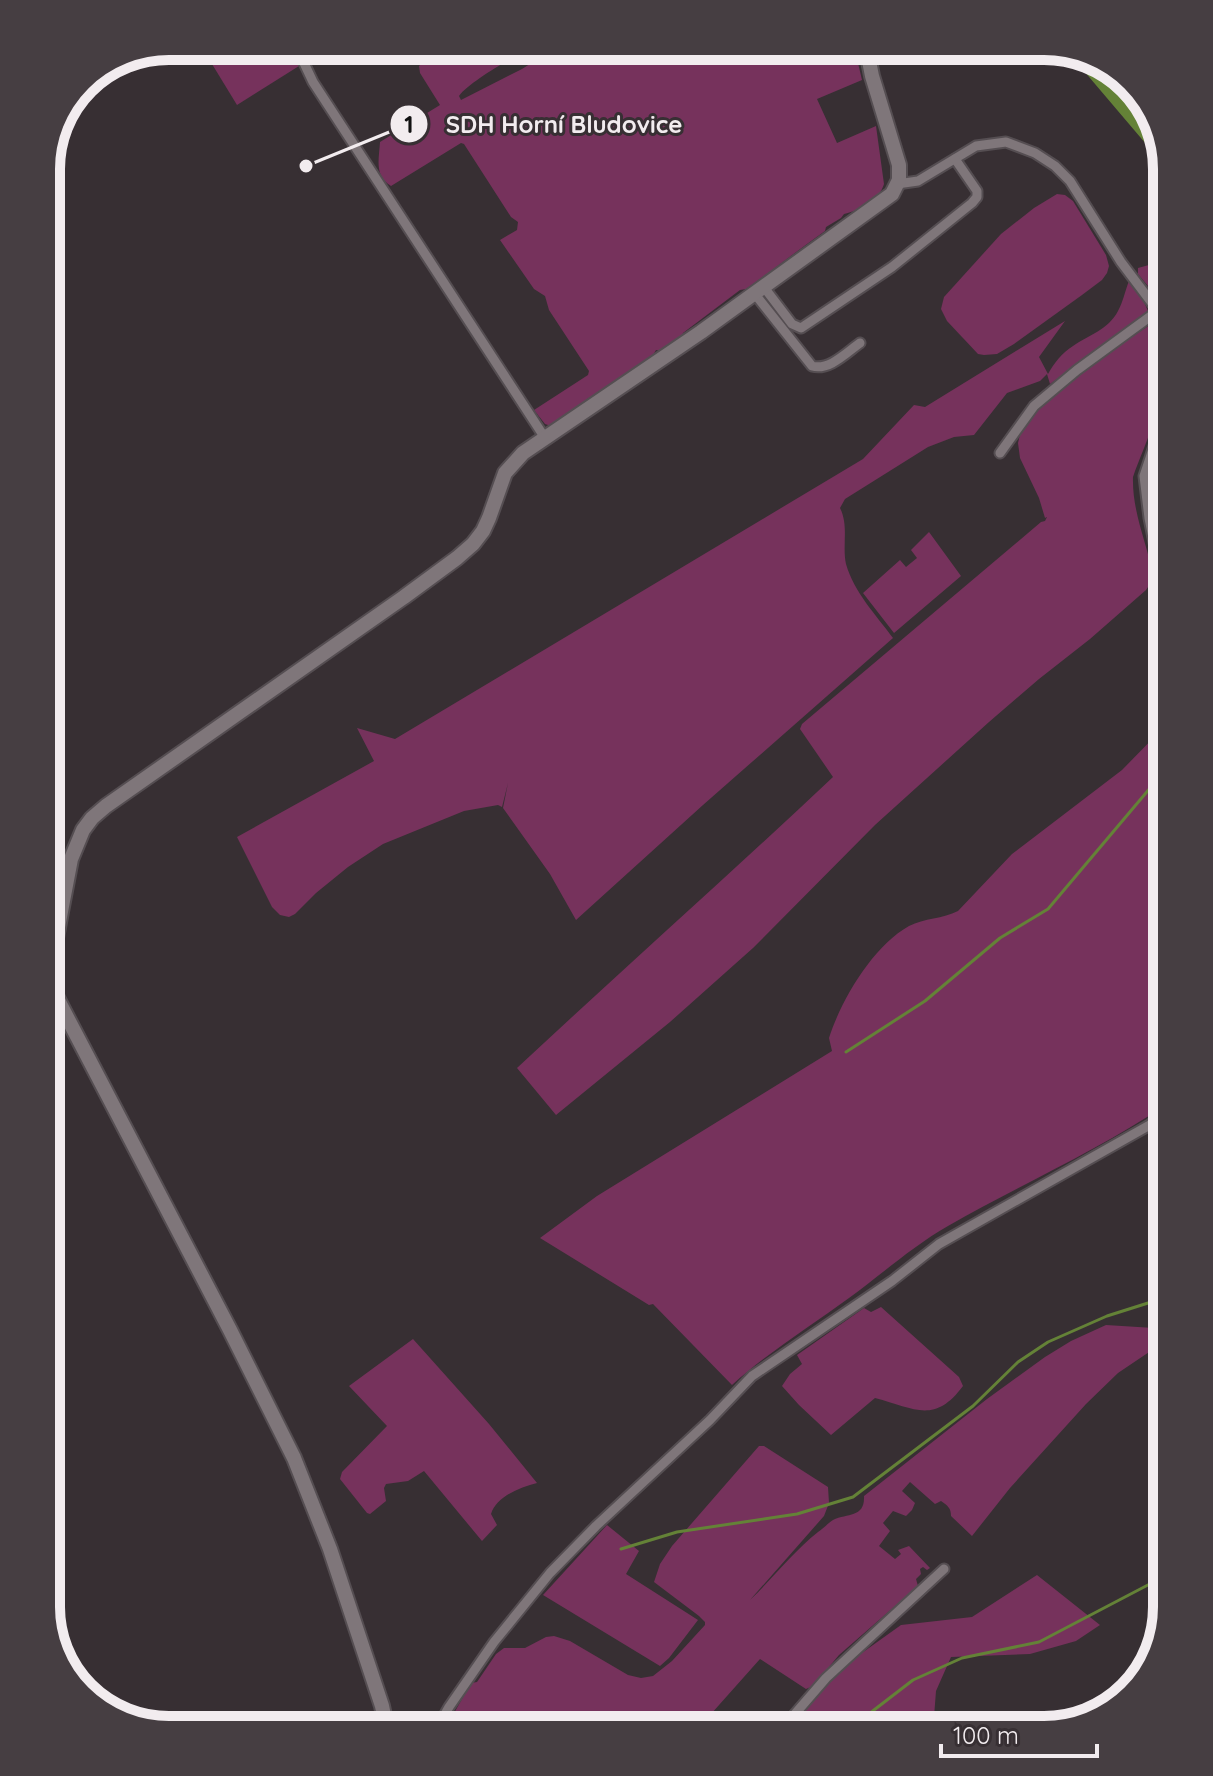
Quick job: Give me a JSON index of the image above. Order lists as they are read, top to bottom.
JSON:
{
  "places": ["SDH Horní Bludovice"],
  "scale_bar": "100 m"
}
